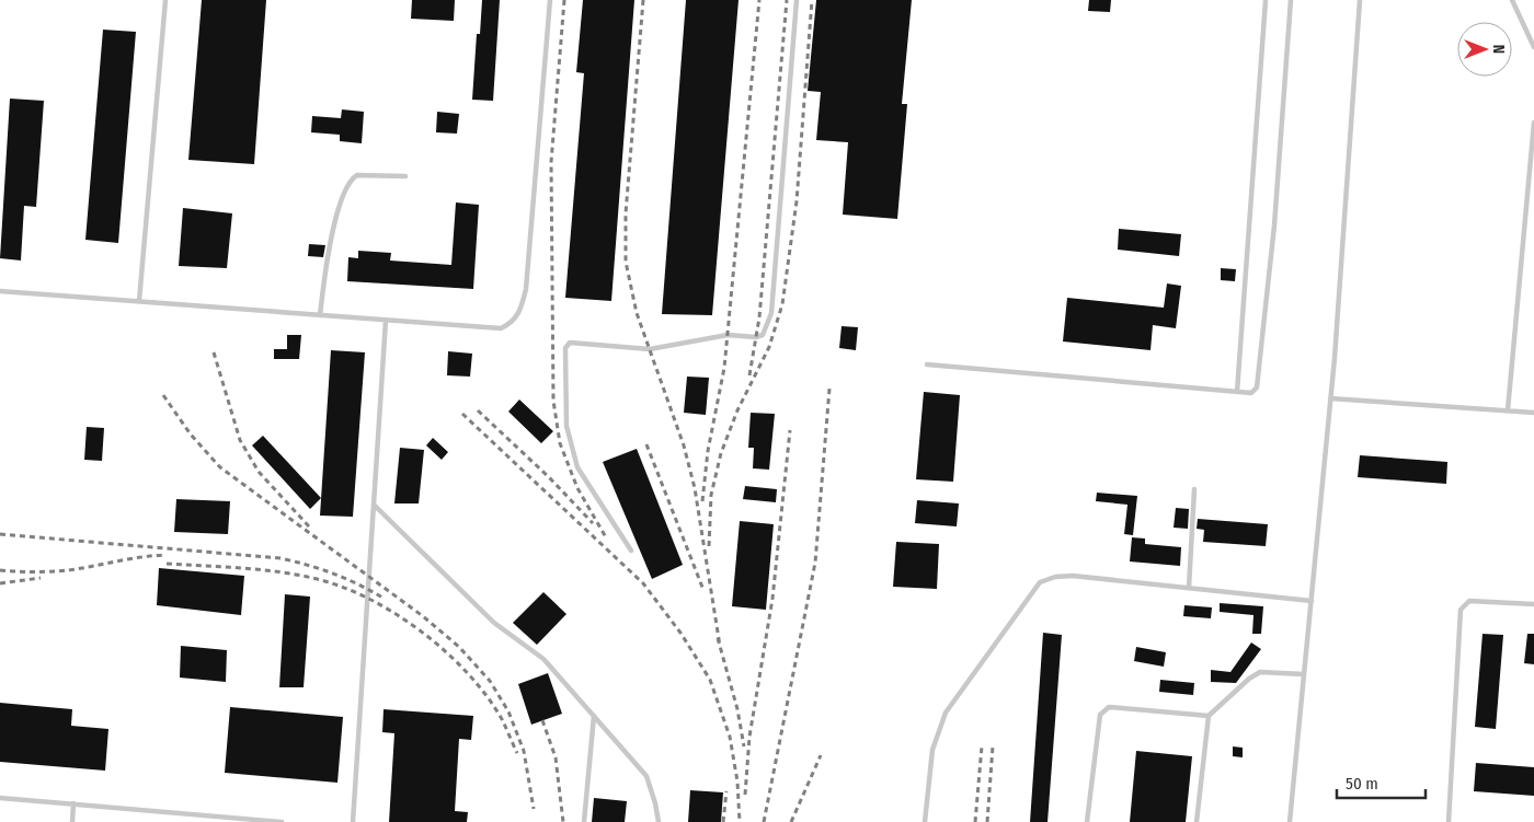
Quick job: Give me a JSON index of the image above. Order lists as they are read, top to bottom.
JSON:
{
  "scale_bar": "50 m",
  "north": "right"
}
